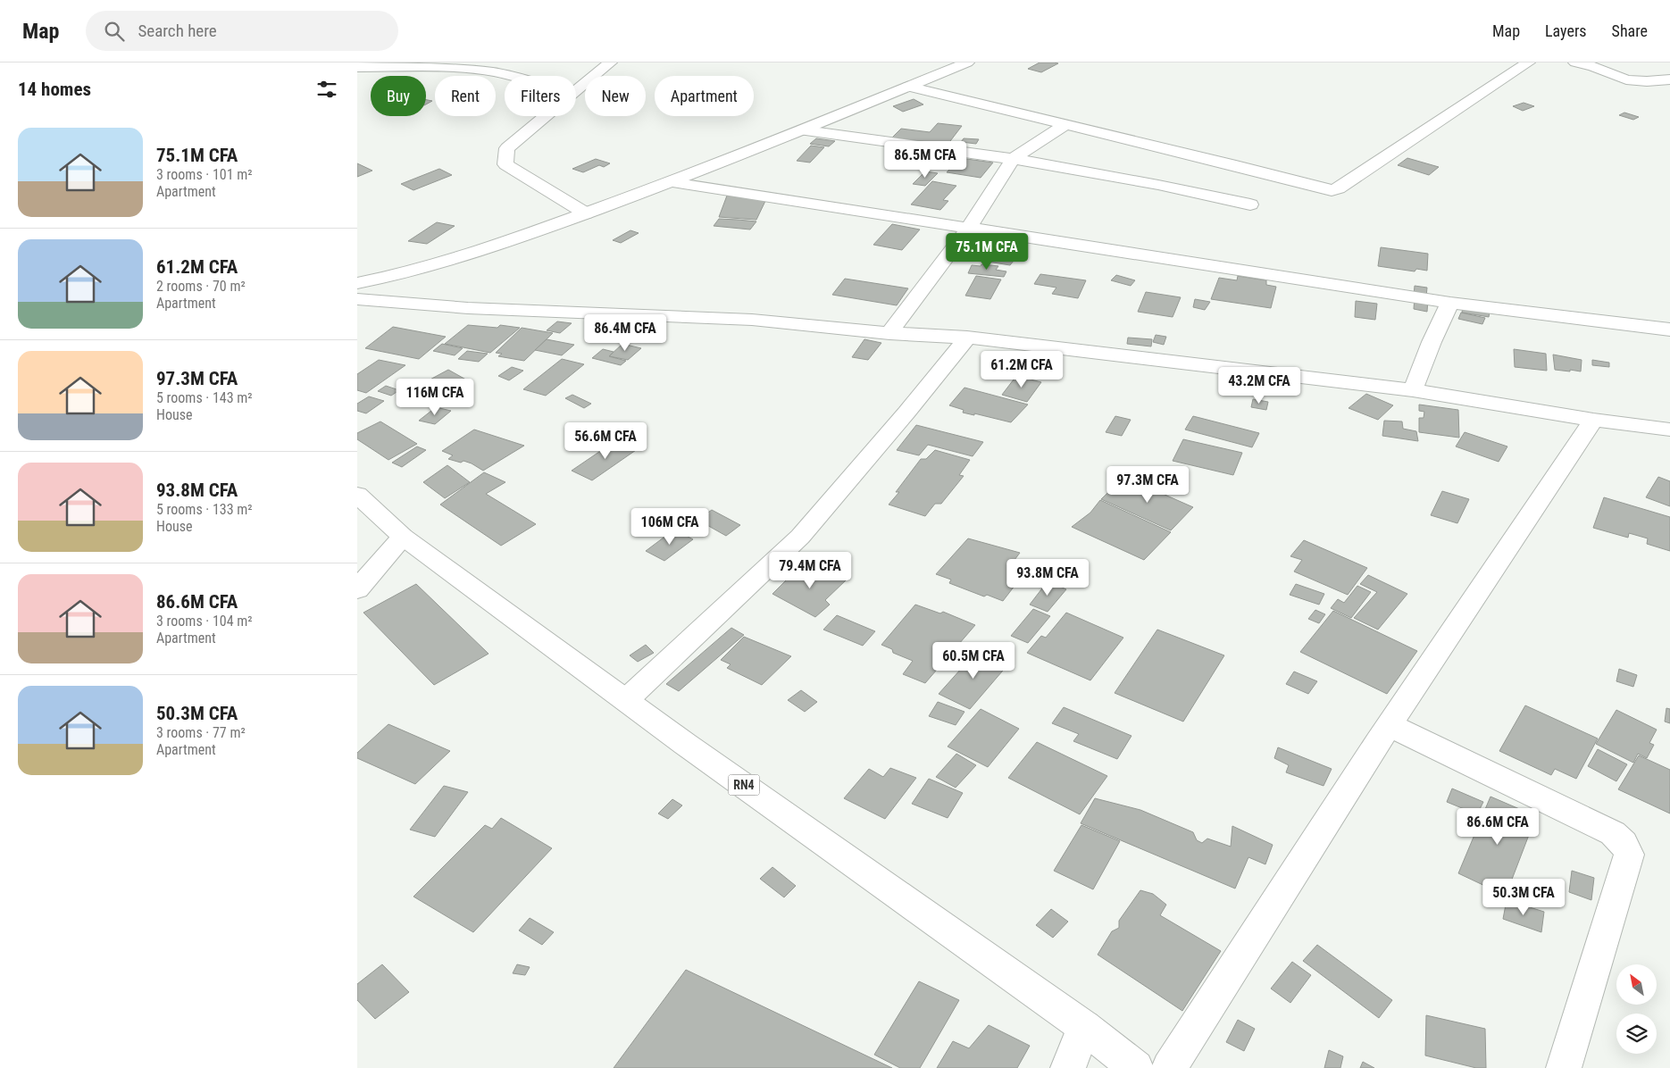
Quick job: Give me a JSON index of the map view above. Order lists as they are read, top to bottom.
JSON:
{
  "streets": {
    "main road": ["RN4"]
  },
  "north": "top left",
  "page": {
    "header": "Map",
    "search": "Search here",
    "nav": ["Map", "Layers", "Share"],
    "heading": "14 homes",
    "chip": [
      "Buy",
      "Rent",
      "Filters",
      "New",
      "Apartment"
    ],
    "list": [
      {
        "name": "75.1M CFA",
        "note": "3 rooms · 101 m² · Apartment"
      },
      {
        "name": "61.2M CFA",
        "note": "2 rooms · 70 m² · Apartment"
      },
      {
        "name": "97.3M CFA",
        "note": "5 rooms · 143 m² · House"
      },
      {
        "name": "93.8M CFA",
        "note": "5 rooms · 133 m² · House"
      },
      {
        "name": "86.6M CFA",
        "note": "3 rooms · 104 m² · Apartment"
      },
      {
        "name": "50.3M CFA",
        "note": "3 rooms · 77 m² · Apartment"
      }
    ],
    "price": [
      "86.5M CFA",
      "75.1M CFA",
      "86.4M CFA",
      "61.2M CFA",
      "43.2M CFA",
      "116M CFA",
      "56.6M CFA",
      "97.3M CFA",
      "106M CFA",
      "79.4M CFA",
      "93.8M CFA",
      "60.5M CFA",
      "86.6M CFA",
      "50.3M CFA"
    ]
  }
}
